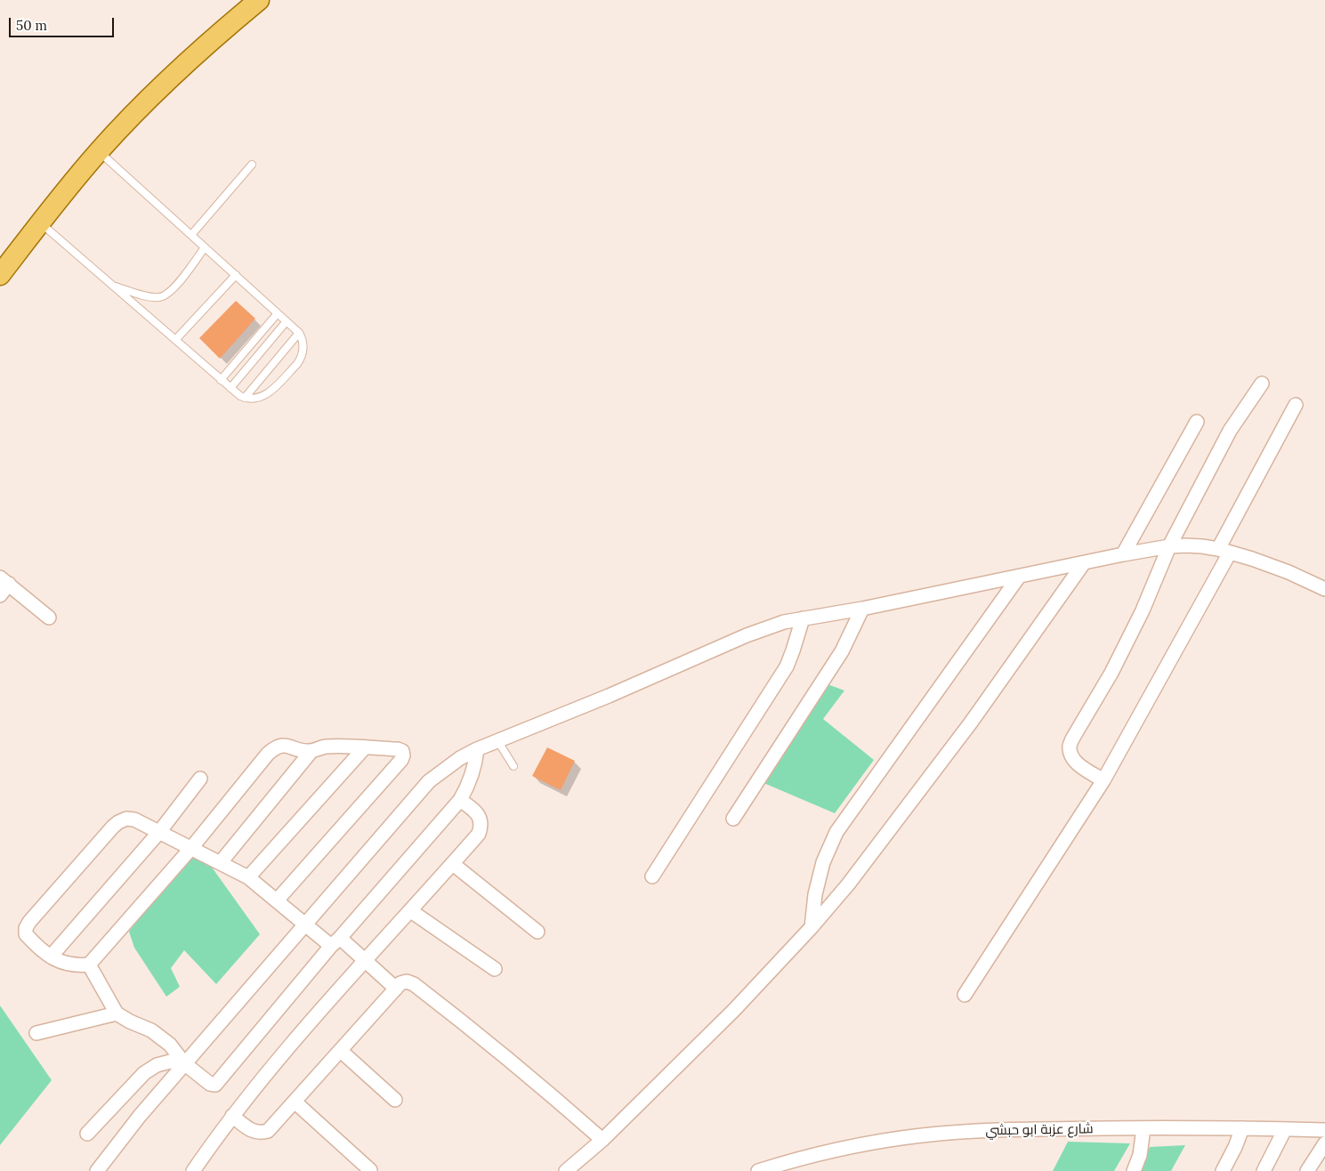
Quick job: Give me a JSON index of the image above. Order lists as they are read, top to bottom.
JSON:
{
  "streets": {
    "street": ["شارع عزبة ابو حبشي"]
  },
  "scale_bar": "50 m"
}
